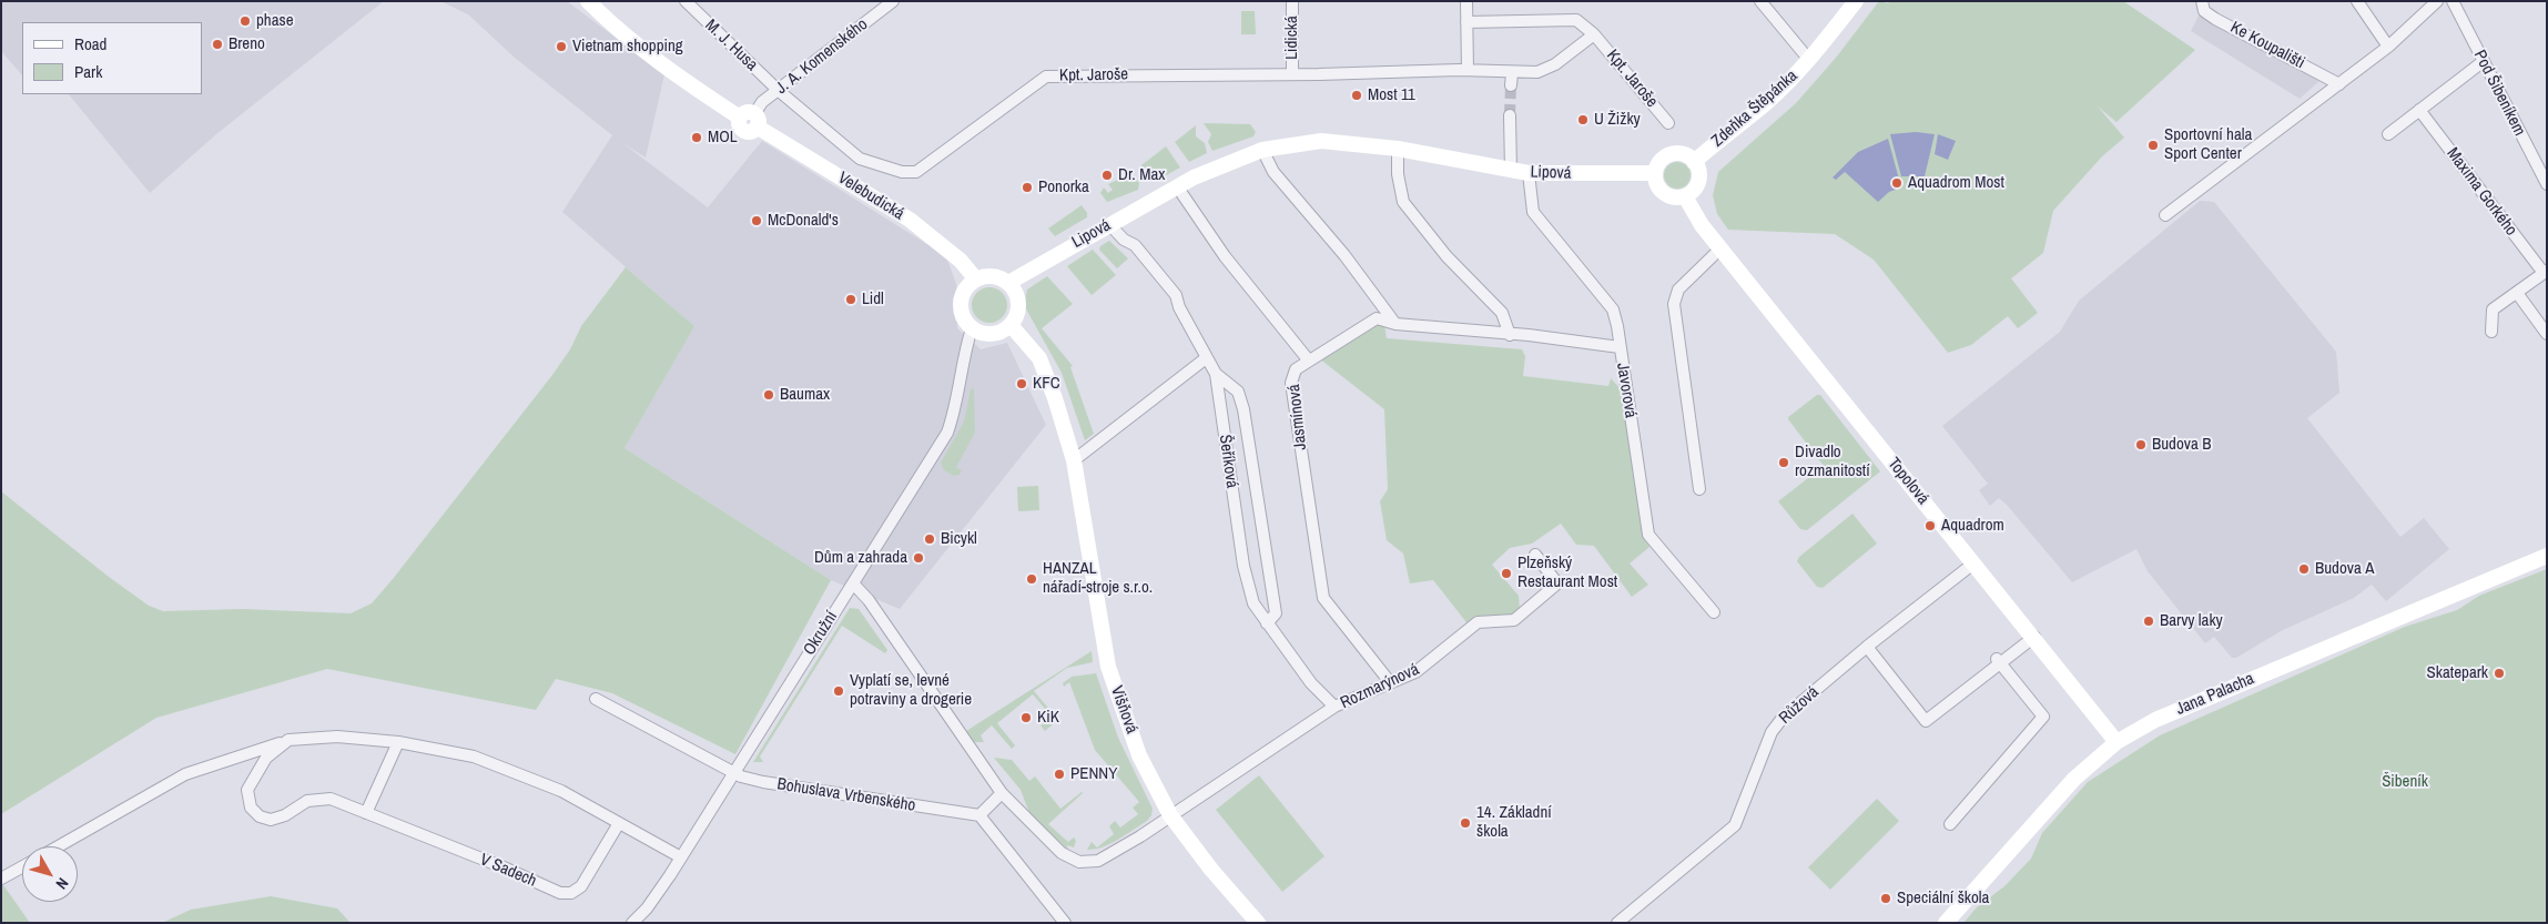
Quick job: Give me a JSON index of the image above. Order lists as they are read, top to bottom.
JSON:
{
  "streets": {
    "street": [
      "Lidická",
      "M. J. Husa",
      "Ke Koupališti",
      "J. A. Komenského",
      "Kpt. Jaroše",
      "Pod Šibeníkem",
      "Zdeňka Štěpánka",
      "Lipová",
      "Maxima Gorkého",
      "Velebudická",
      "Javorová",
      "Jasmínová",
      "Šeříková",
      "Topolová",
      "Okružní",
      "Rozmarýnová",
      "Jana Palacha",
      "Růžová",
      "Višňová",
      "Bohuslava Vrbenského",
      "V Sadech"
    ]
  },
  "crossings": [
    ["Lidická", "Kpt. Jaroše"],
    ["M. J. Husa", "J. A. Komenského"],
    ["M. J. Husa", "Kpt. Jaroše"],
    ["J. A. Komenského", "Kpt. Jaroše"],
    ["J. A. Komenského", "Velebudická"],
    ["Zdeňka Štěpánka", "Lipová"],
    ["Zdeňka Štěpánka", "Topolová"],
    ["Lipová", "Velebudická"],
    ["Lipová", "Javorová"],
    ["Lipová", "Šeříková"],
    ["Lipová", "Topolová"],
    ["Lipová", "Okružní"],
    ["Lipová", "Višňová"],
    ["Velebudická", "Okružní"],
    ["Velebudická", "Višňová"],
    ["Javorová", "Jasmínová"],
    ["Jasmínová", "Rozmarýnová"],
    ["Šeříková", "Rozmarýnová"],
    ["Topolová", "Jana Palacha"],
    ["Topolová", "Růžová"],
    ["Okružní", "Rozmarýnová"],
    ["Okružní", "Višňová"],
    ["Okružní", "Bohuslava Vrbenského"],
    ["Rozmarýnová", "Višňová"]
  ],
  "parks": ["Šibeník"],
  "places": [
    "phase",
    "Breno",
    "Vietnam shopping",
    "Most 11",
    "U Žižky",
    "MOL",
    "Sportovní hala Sport Center",
    "Dr. Max",
    "Aquadrom Most",
    "Ponorka",
    "McDonald's",
    "Lidl",
    "KFC",
    "Baumax",
    "Budova B",
    "Divadlo rozmanitostí",
    "Aquadrom",
    "Bicykl",
    "Dům a zahrada",
    "Budova A",
    "Plzeňský Restaurant Most",
    "HANZAL nářadí-stroje s.r.o.",
    "Barvy laky",
    "Skatepark",
    "Vyplatí se, levné potraviny a drogerie",
    "KiK",
    "PENNY",
    "14. Základní škola",
    "Speciální škola"
  ],
  "legend": ["Road", "Park"],
  "north": "bottom right"
}
